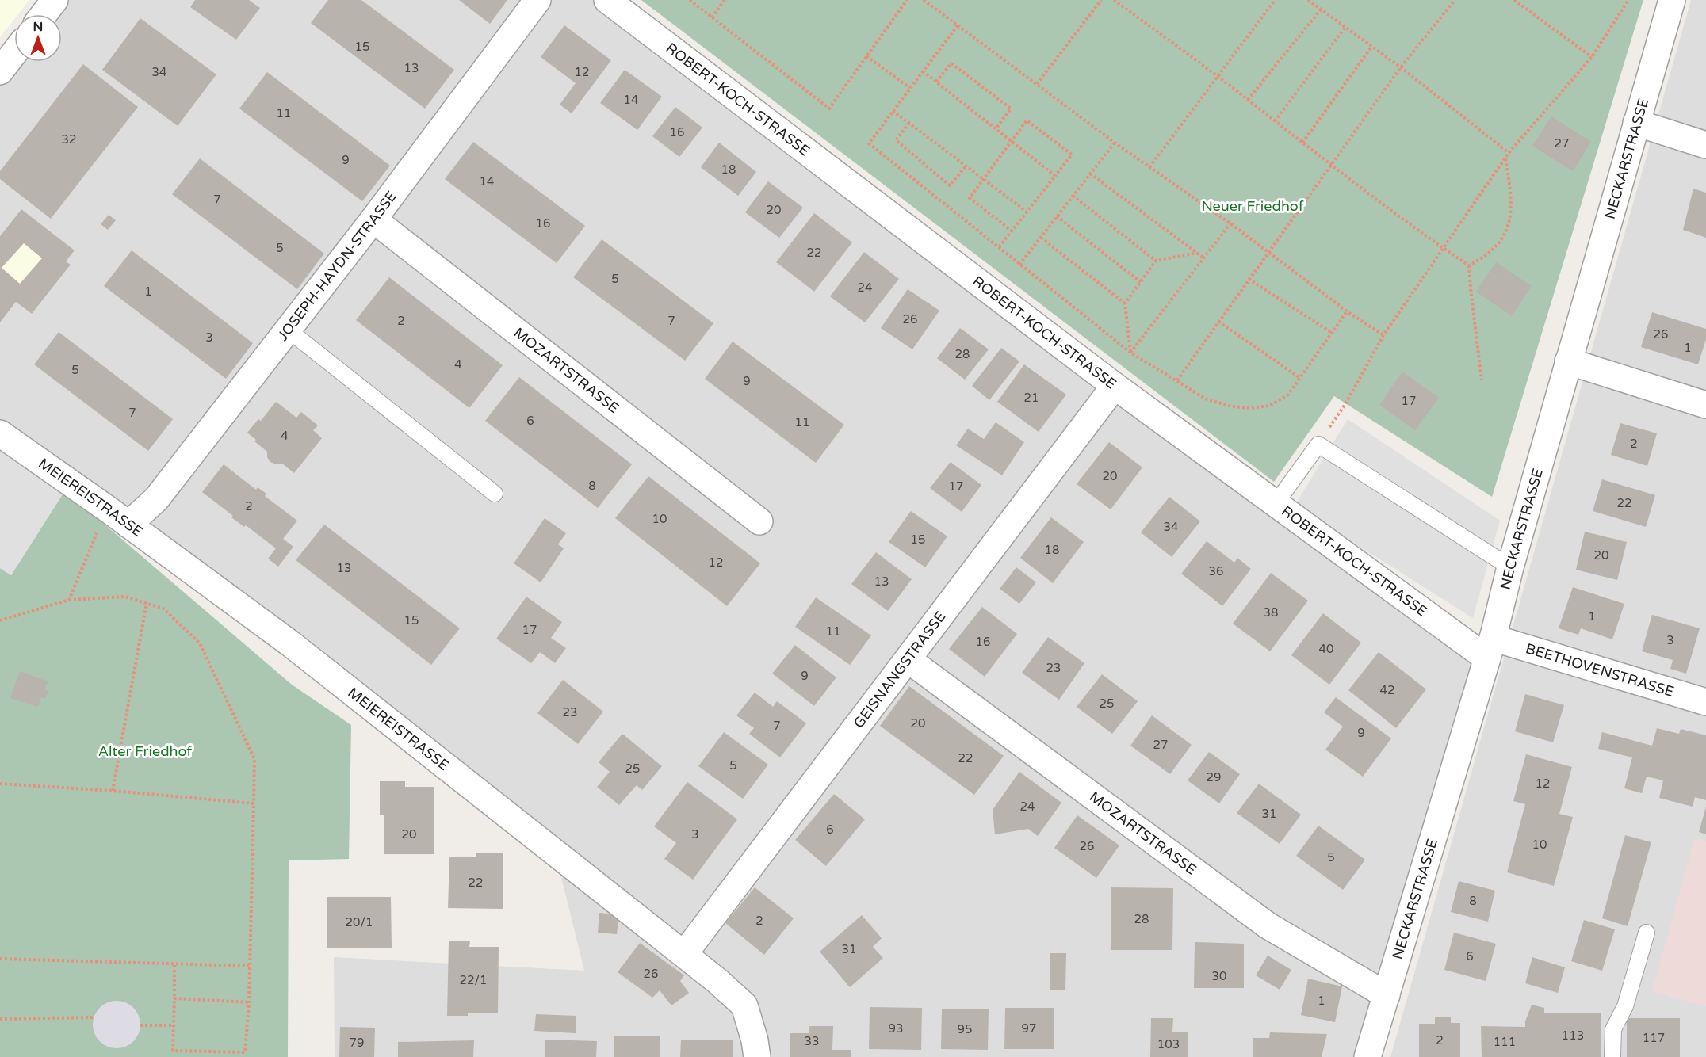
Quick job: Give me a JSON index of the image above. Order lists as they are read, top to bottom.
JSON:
{
  "streets": {
    "street": [
      "ROBERT-KOCH-STRASSE",
      "NECKARSTRASSE",
      "JOSEPH-HAYDN-STRASSE",
      "MOZARTSTRASSE",
      "MEIEREISTRASSE",
      "GEISNANGSTRASSE",
      "BEETHOVENSTRASSE"
    ]
  },
  "crossings": [
    ["ROBERT-KOCH-STRASSE", "NECKARSTRASSE"],
    ["ROBERT-KOCH-STRASSE", "GEISNANGSTRASSE"],
    ["ROBERT-KOCH-STRASSE", "BEETHOVENSTRASSE"],
    ["NECKARSTRASSE", "MOZARTSTRASSE"],
    ["NECKARSTRASSE", "BEETHOVENSTRASSE"],
    ["JOSEPH-HAYDN-STRASSE", "MOZARTSTRASSE"],
    ["JOSEPH-HAYDN-STRASSE", "MEIEREISTRASSE"],
    ["MOZARTSTRASSE", "GEISNANGSTRASSE"],
    ["MEIEREISTRASSE", "GEISNANGSTRASSE"]
  ],
  "parks": ["Neuer Friedhof", "Alter Friedhof"],
  "house_numbers": [
    "15",
    "13",
    "34",
    "12",
    "14",
    "11",
    "16",
    "32",
    "27",
    "9",
    "18",
    "14",
    "7",
    "20",
    "16",
    "5",
    "22",
    "5",
    "24",
    "1",
    "26",
    "2",
    "7",
    "26",
    "3",
    "1",
    "28",
    "4",
    "5",
    "9",
    "21",
    "17",
    "7",
    "6",
    "11",
    "4",
    "2",
    "20",
    "8",
    "17",
    "22",
    "2",
    "10",
    "34",
    "15",
    "18",
    "20",
    "12",
    "13",
    "36",
    "13",
    "38",
    "1",
    "15",
    "17",
    "11",
    "3",
    "16",
    "40",
    "23",
    "9",
    "42",
    "25",
    "23",
    "20",
    "7",
    "9",
    "27",
    "22",
    "5",
    "25",
    "29",
    "12",
    "24",
    "31",
    "6",
    "20",
    "3",
    "10",
    "26",
    "5",
    "22",
    "8",
    "28",
    "2",
    "20/1",
    "31",
    "6",
    "26",
    "30",
    "22/1",
    "1",
    "93",
    "97",
    "95",
    "113",
    "117",
    "2",
    "33",
    "111",
    "79",
    "103"
  ],
  "north": "top"
}
